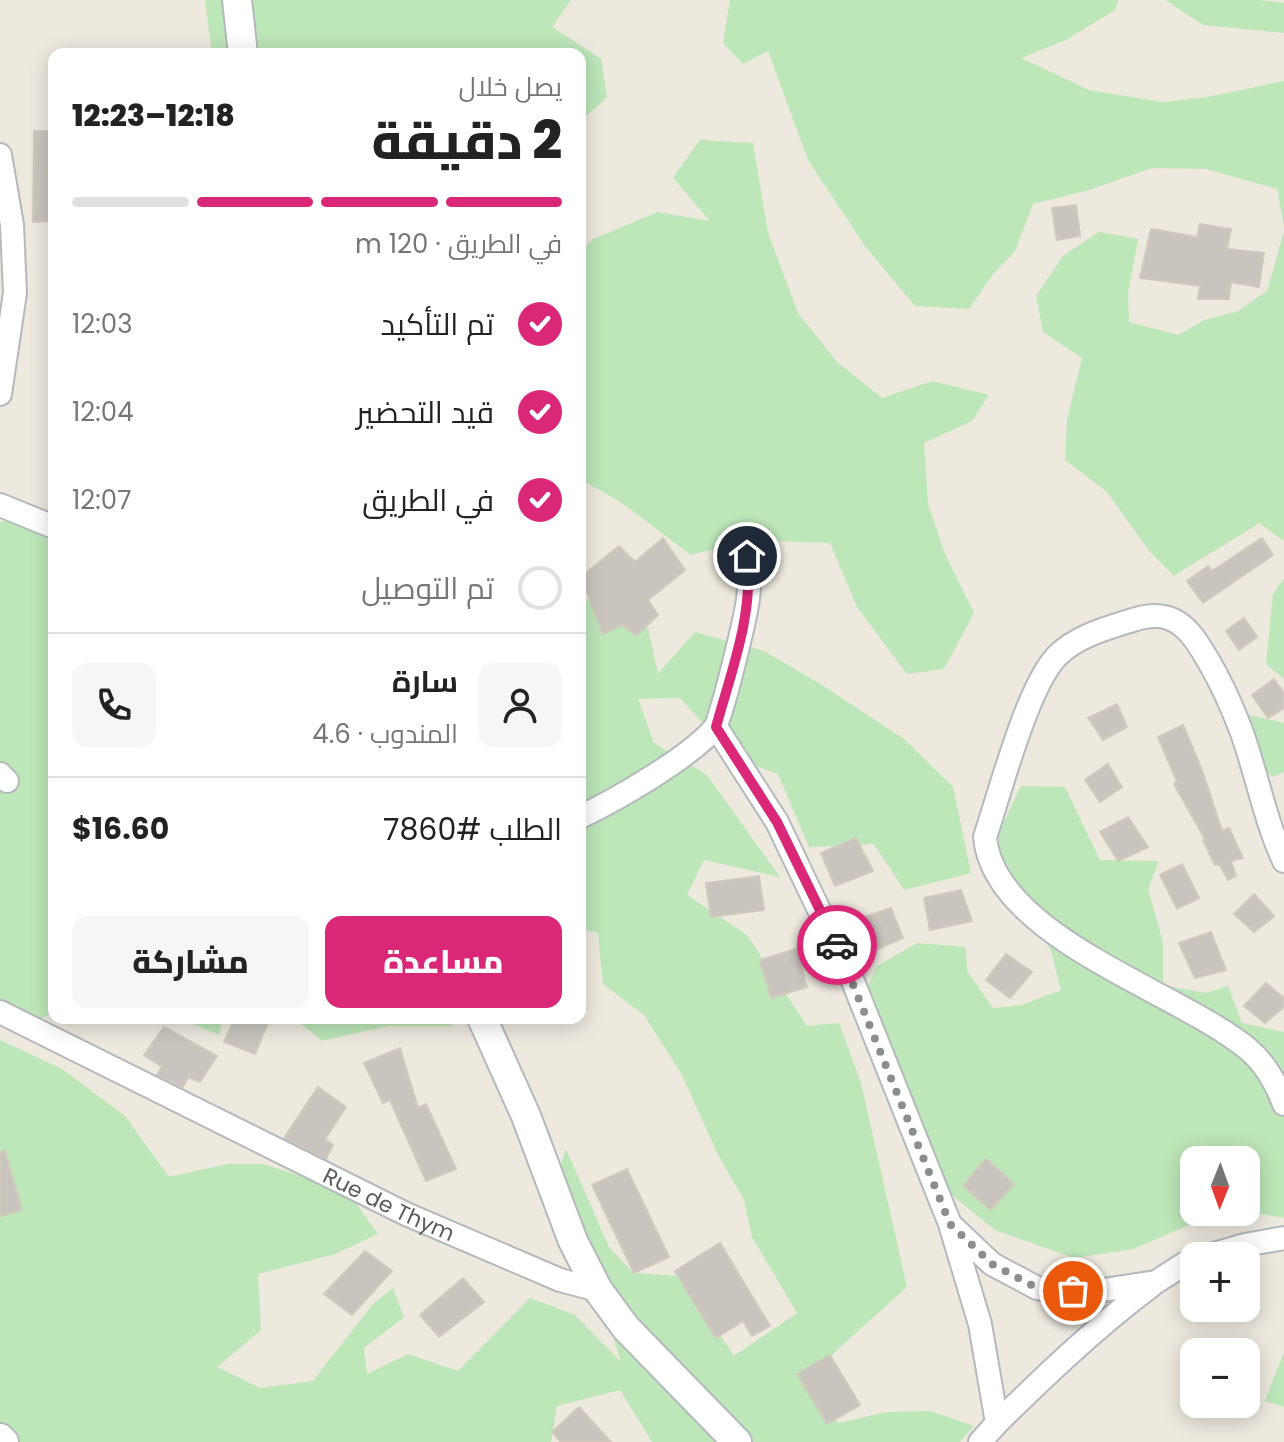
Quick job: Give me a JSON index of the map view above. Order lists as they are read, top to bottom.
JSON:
{
  "streets": {
    "street": ["Rue de Thym"]
  },
  "north": "bottom",
  "page": {
    "heading": ["2 دقيقة", "يصل خلال", "12:18–12:23"],
    "panel": [
      "سارة",
      "المندوب · 4.6",
      "الطلب #7860",
      "$16.60"
    ],
    "bar": "في الطريق · 120 m",
    "list": [
      ["تم التأكيد", "12:03"],
      ["قيد التحضير", "12:04"],
      ["في الطريق", "12:07"],
      "تم التوصيل"
    ],
    "buttons": ["مساعدة", "مشاركة"],
    "map_buttons": ["+", "−"]
  }
}
